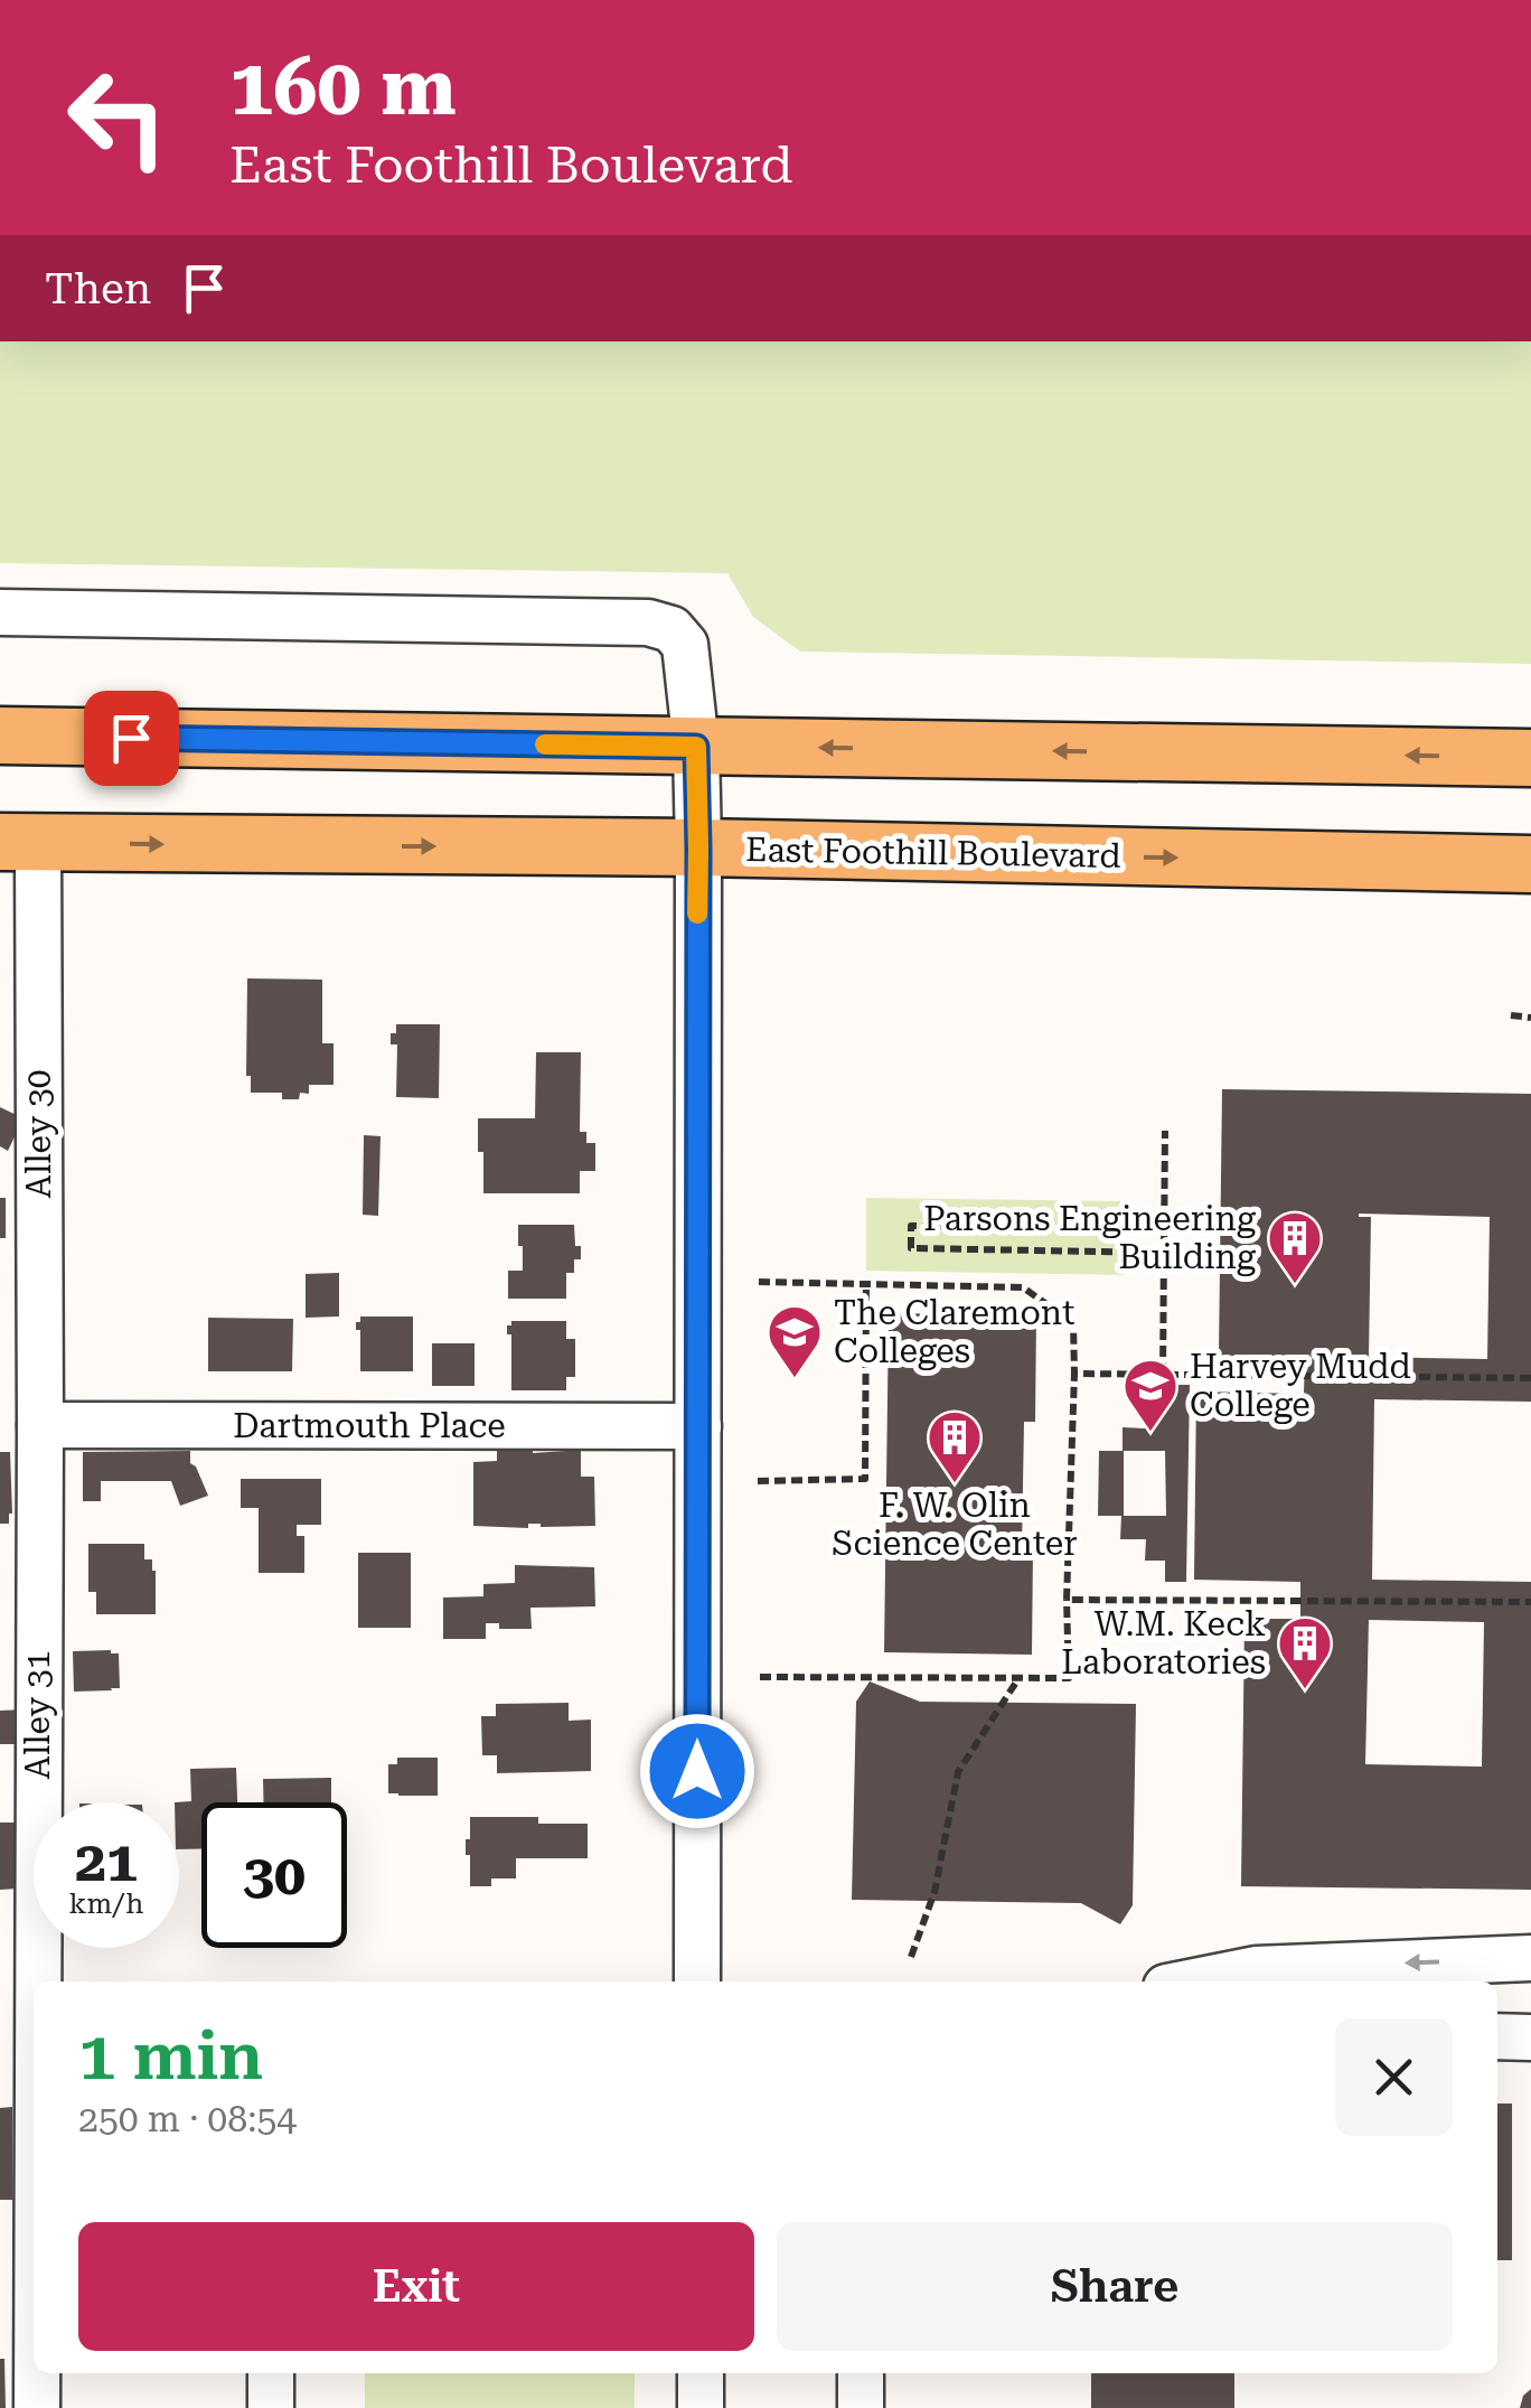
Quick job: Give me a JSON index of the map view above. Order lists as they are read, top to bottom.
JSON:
{
  "streets": {
    "main road": ["East Foothill Boulevard"],
    "street": ["Alley 30", "Dartmouth Place", "Alley 31"]
  },
  "crossings": [
    ["East Foothill Boulevard", "Alley 30"],
    ["Alley 30", "Dartmouth Place"],
    ["Alley 30", "Alley 31"],
    ["Dartmouth Place", "Alley 31"]
  ],
  "places": {
    "building": ["Parsons Engineering Building", "F. W. Olin Science Center", "W.M. Keck Laboratories"],
    "school or university": ["The Claremont Colleges", "Harvey Mudd College"]
  },
  "page": {
    "turn": ["160 m", "East Foothill Boulevard"],
    "then": "Then",
    "speed": "21 km/h",
    "limit": "30",
    "heading": ["1 min", "250 m · 08:54"],
    "buttons": ["Exit", "Share"]
  }
}
